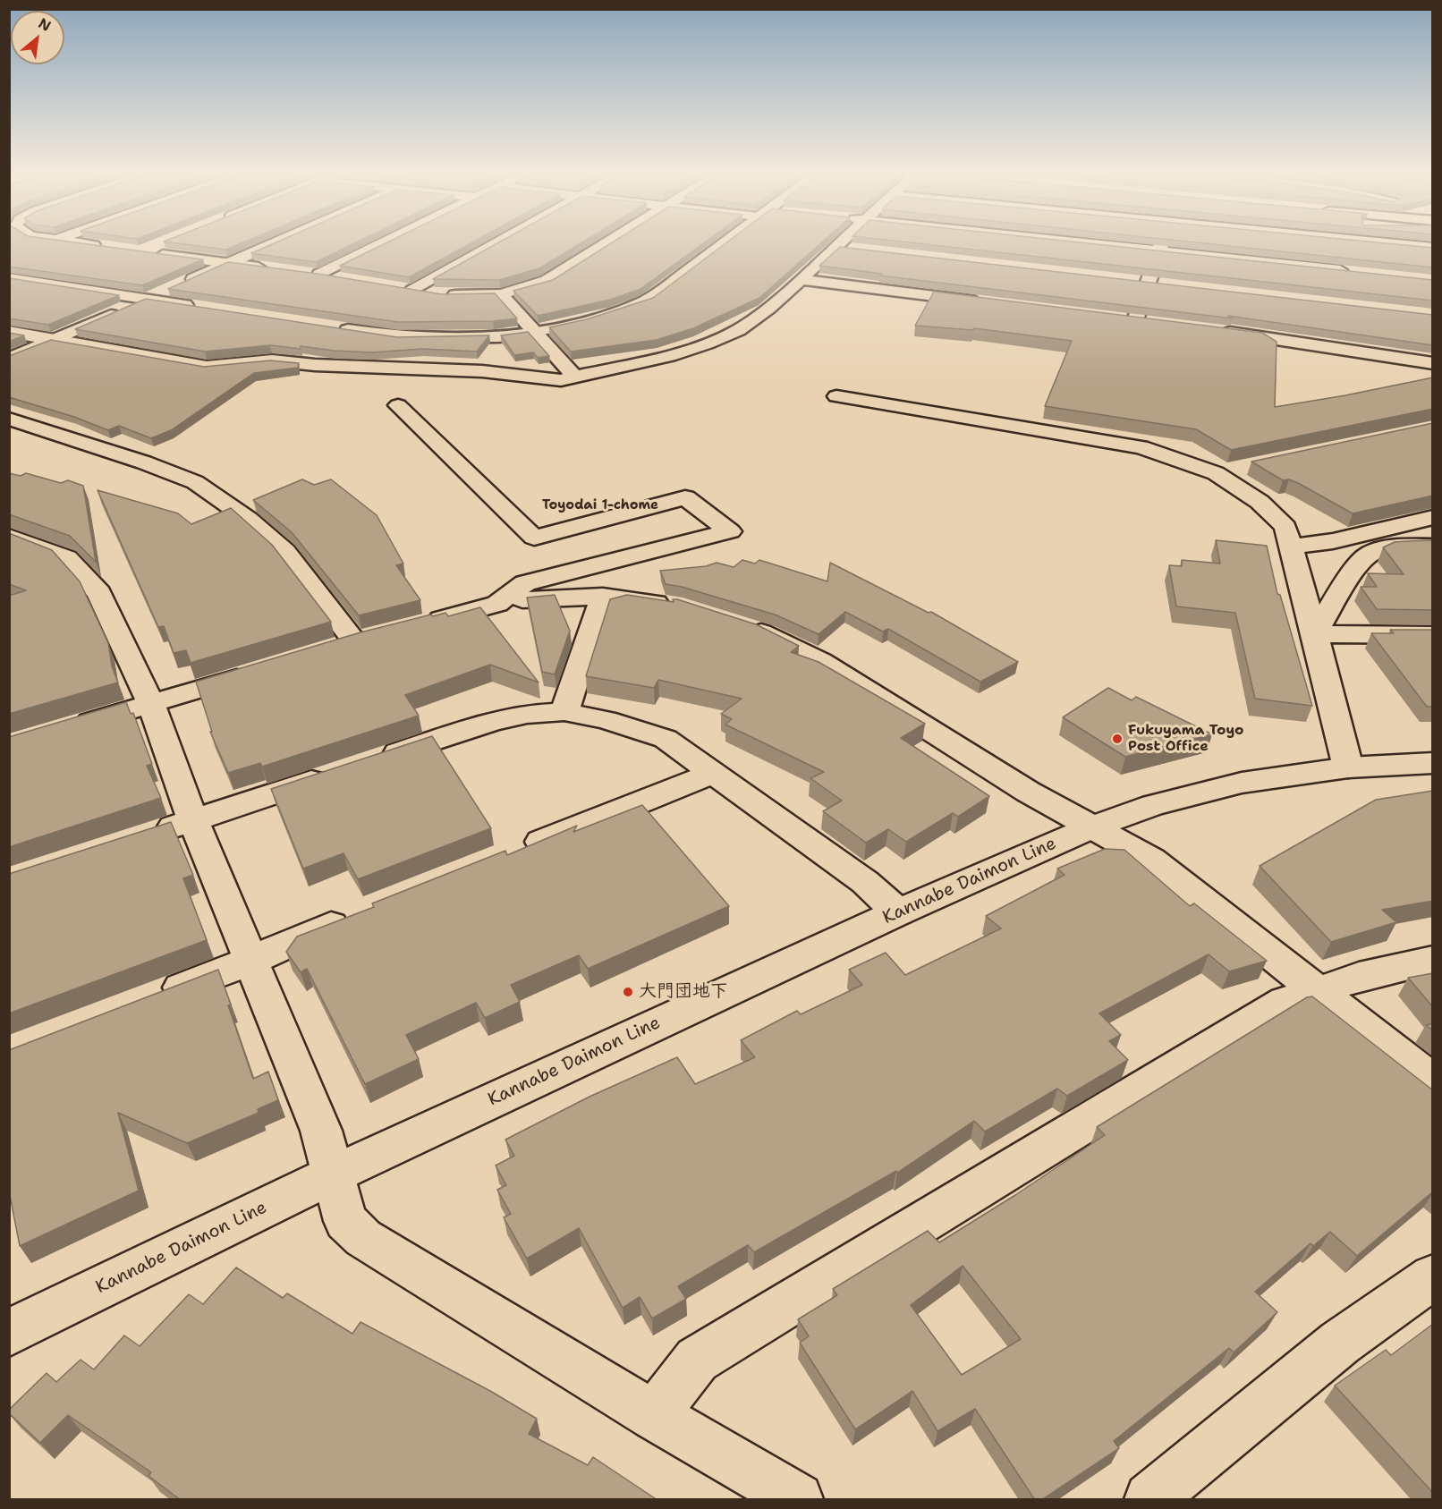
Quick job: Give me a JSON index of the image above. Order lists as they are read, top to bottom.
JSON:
{
  "streets": {
    "street": ["Kannabe Daimon Line"]
  },
  "districts": ["Toyodai 1-chome"],
  "places": ["Fukuyama Toyo Post Office", "大門団地下"],
  "north": "top right"
}
